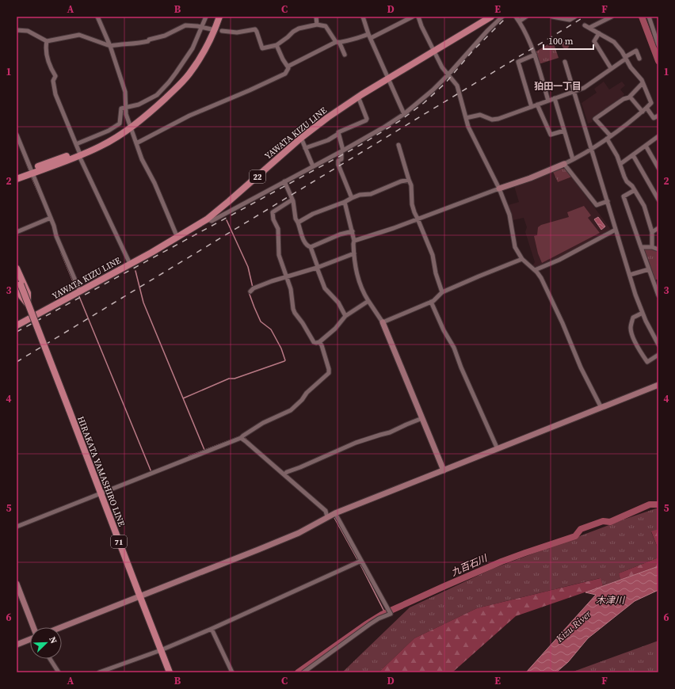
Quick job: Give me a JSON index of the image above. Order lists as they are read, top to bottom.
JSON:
{
  "streets": {
    "main road": [
      "YAWATA KIZU LINE",
      "22",
      "HIRAKATA YAMASHIRO LINE",
      "71"
    ]
  },
  "crossings": [
    ["YAWATA KIZU LINE", "71"],
    ["HIRAKATA YAMASHIRO LINE", "71"]
  ],
  "districts": ["狛田一丁目"],
  "water": ["九百石川", "木津川", "Kizu River"],
  "scale_bar": "100 m",
  "north": "top right",
  "grid": {
    "columns": [
      "A",
      "B",
      "C",
      "D",
      "E",
      "F"
    ],
    "rows": [
      "1",
      "2",
      "3",
      "4",
      "5",
      "6"
    ]
  }
}
